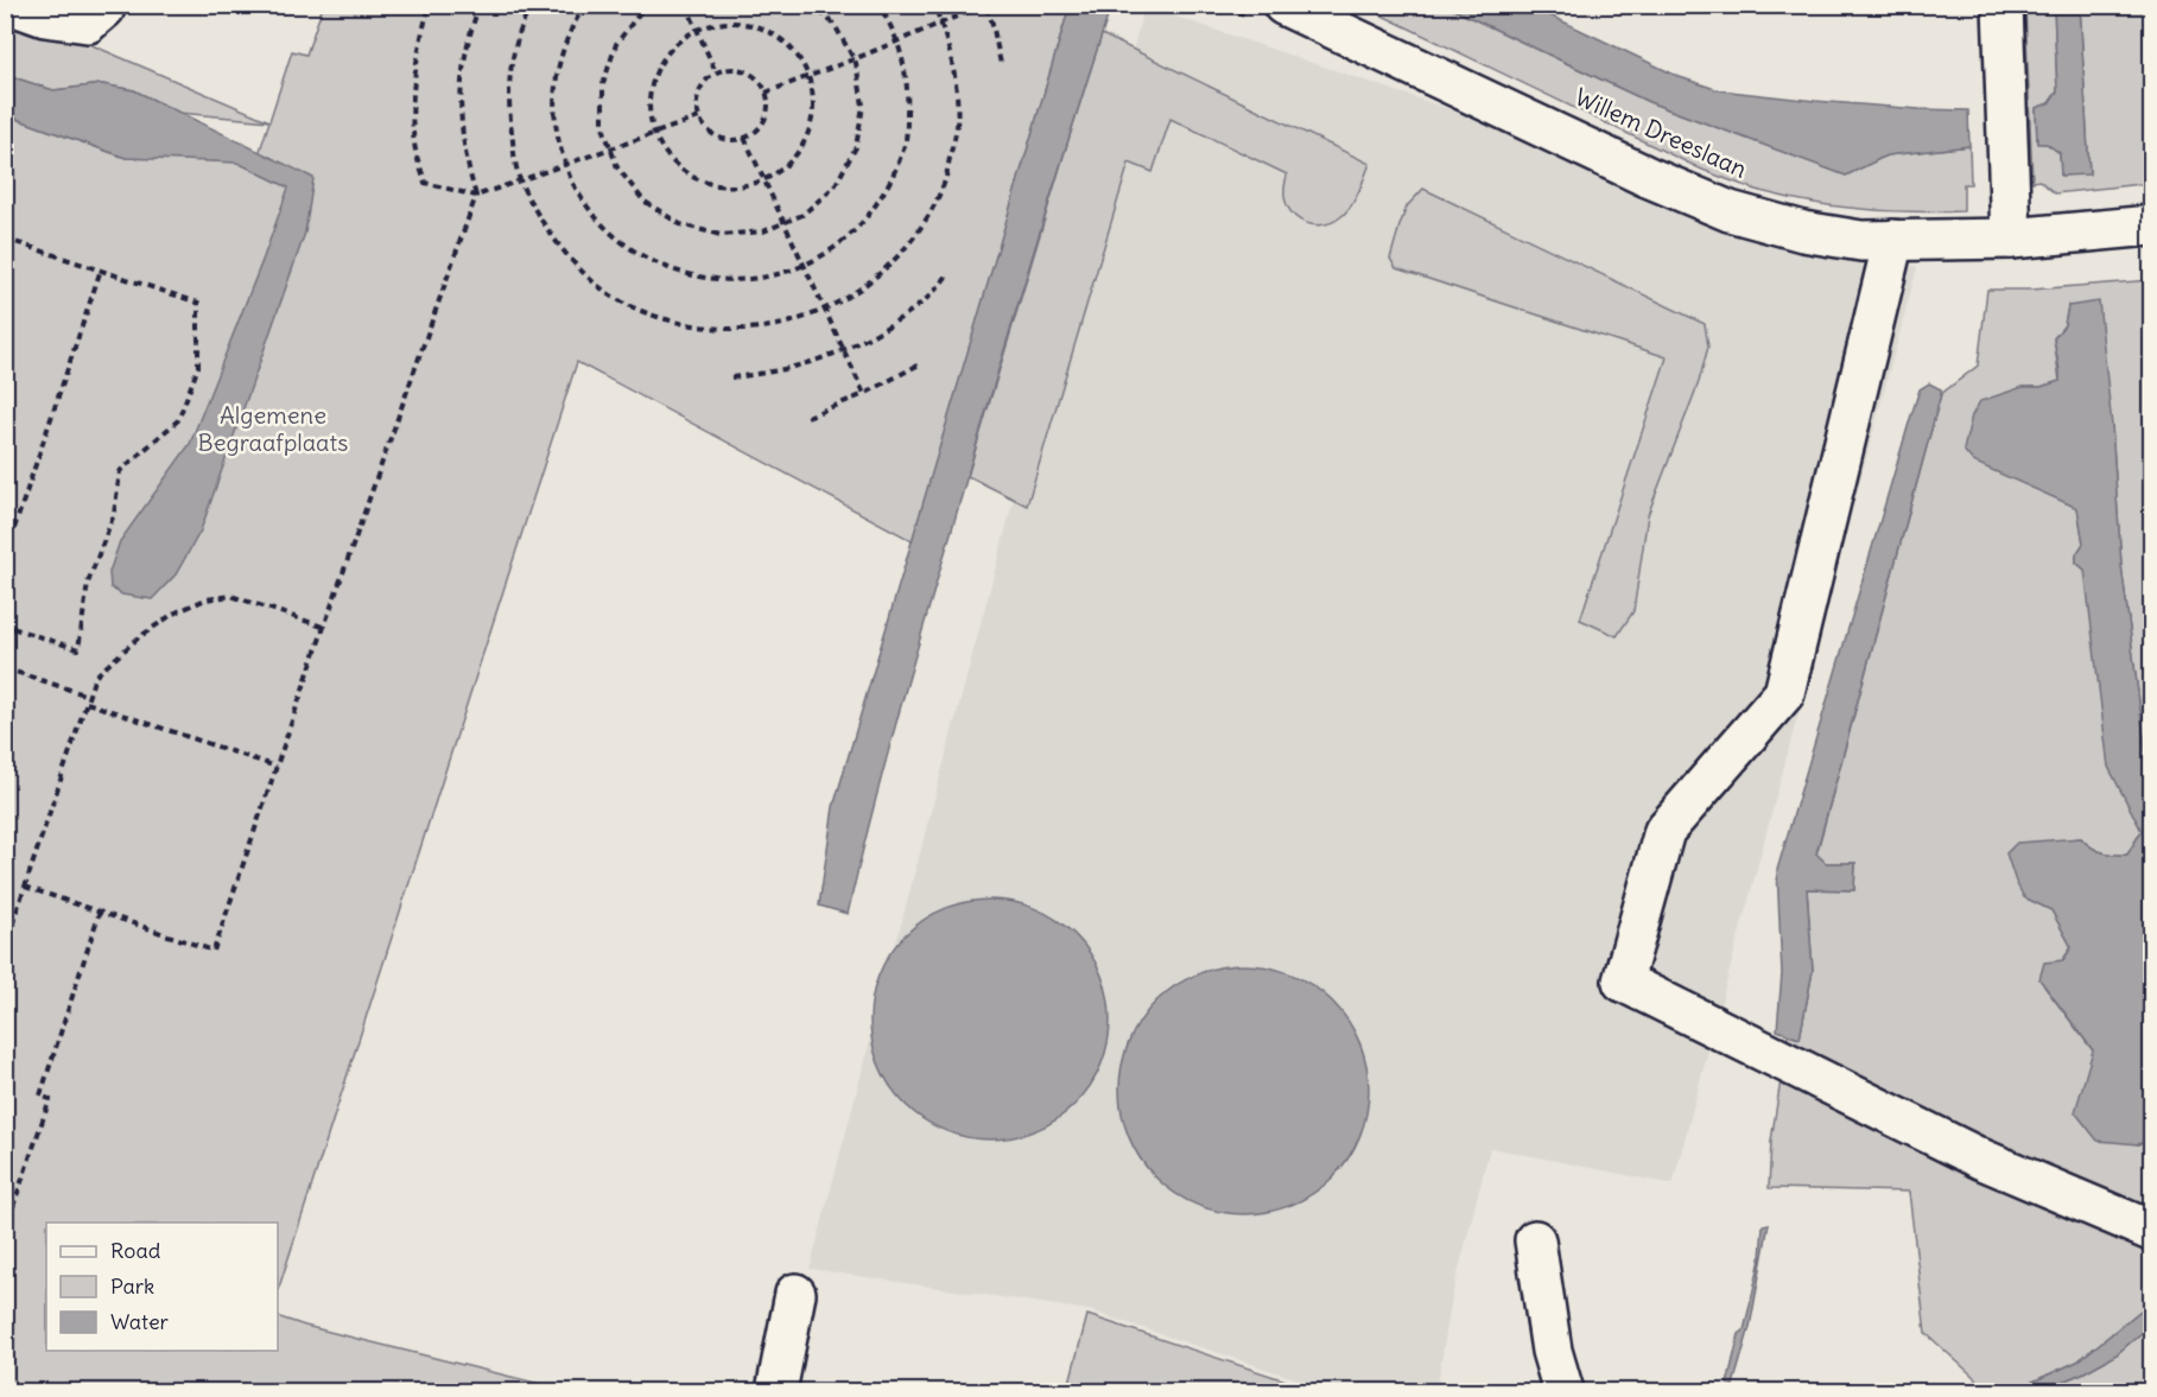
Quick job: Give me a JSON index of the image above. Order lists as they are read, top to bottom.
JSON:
{
  "parks": ["Algemene Begraafplaats"],
  "legend": ["Road", "Park", "Water"]
}
